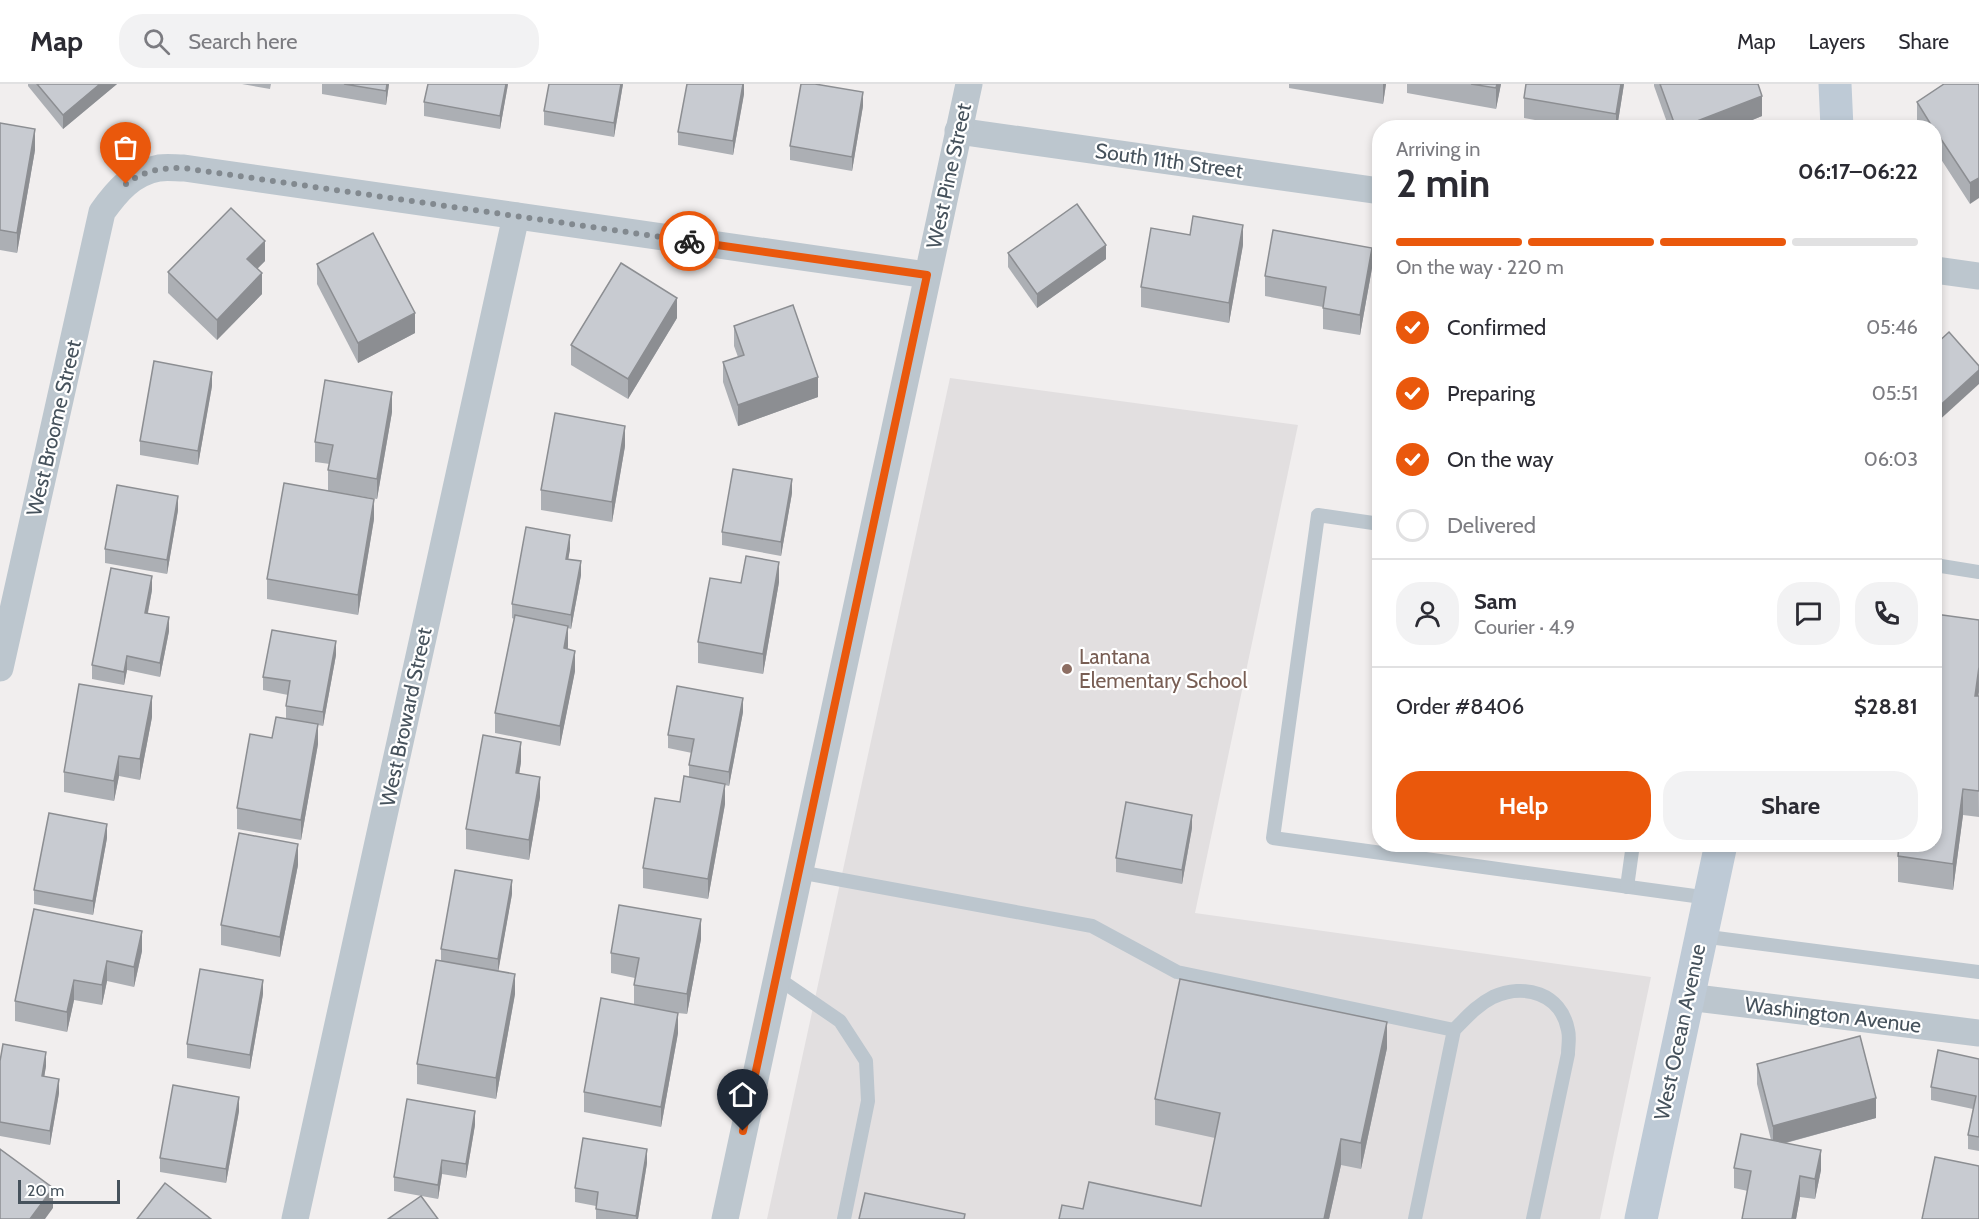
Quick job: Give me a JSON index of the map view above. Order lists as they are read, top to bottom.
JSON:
{
  "streets": {
    "street": [
      "South 11th Street",
      "West Pine Street",
      "West Broome Street",
      "West Broward Street",
      "Washington Avenue",
      "West Ocean Avenue"
    ]
  },
  "crossings": [
    ["South 11th Street", "West Pine Street"],
    ["West Broome Street", "West Broward Street"],
    ["Washington Avenue", "West Ocean Avenue"]
  ],
  "places": ["Lantana Elementary School"],
  "scale_bar": "20 m",
  "page": {
    "header": "Map",
    "search": "Search here",
    "nav": ["Map", "Layers", "Share"],
    "heading": ["2 min", "Arriving in", "06:17–06:22"],
    "panel": [
      "Sam",
      "Courier · 4.9",
      "Order #8406",
      "$28.81"
    ],
    "bar": "On the way · 220 m",
    "list": [
      ["Confirmed", "05:46"],
      ["Preparing", "05:51"],
      ["On the way", "06:03"],
      "Delivered"
    ],
    "buttons": ["Help", "Share"],
    "scale": "20 m"
  }
}
